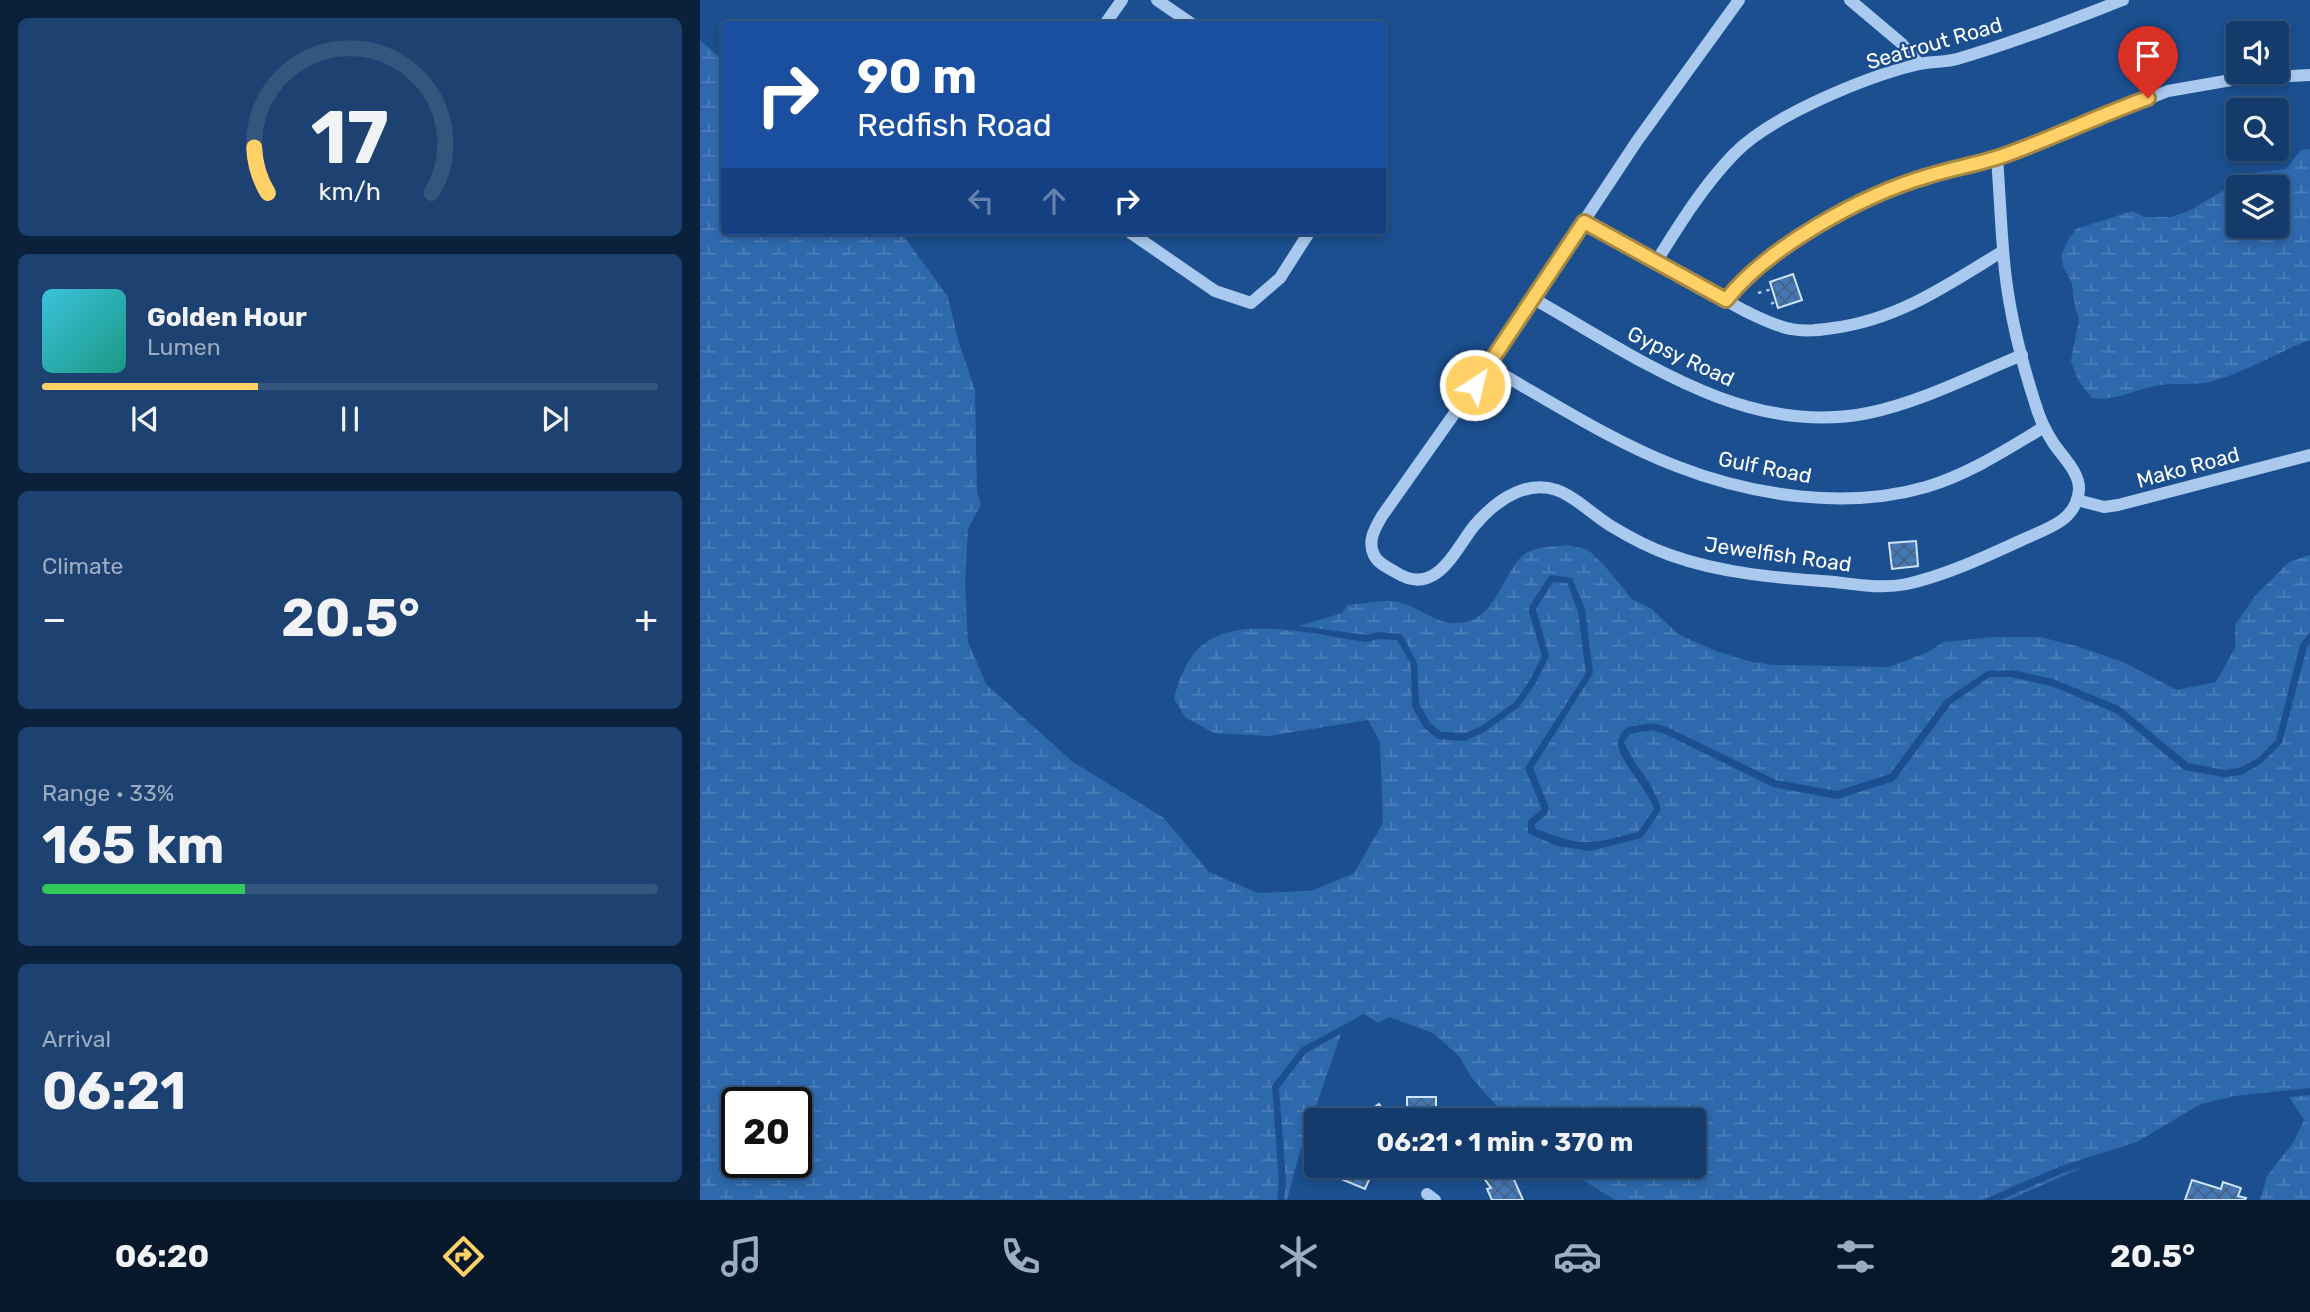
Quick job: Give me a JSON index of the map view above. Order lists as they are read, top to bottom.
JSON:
{
  "streets": {
    "street": [
      "Seatrout Road",
      "Gypsy Road",
      "Gulf Road",
      "Mako Road",
      "Jewelfish Road"
    ]
  },
  "crossings": [
    ["Gypsy Road", "Jewelfish Road"],
    ["Gulf Road", "Jewelfish Road"],
    ["Mako Road", "Jewelfish Road"]
  ],
  "page": {
    "turn": ["90 m", "Redfish Road"],
    "song": ["Golden Hour", "Lumen"],
    "tile": [
      "Climate",
      ["Range · 33%", "165 km"],
      ["Arrival", "06:21"]
    ],
    "heat": ["−", "20.5°", "+"],
    "limit": "20",
    "trip": "06:21 · 1 min · 370 m",
    "tabs": ["06:20", "20.5°"],
    "gauge": ["17", "km/h"]
  }
}
